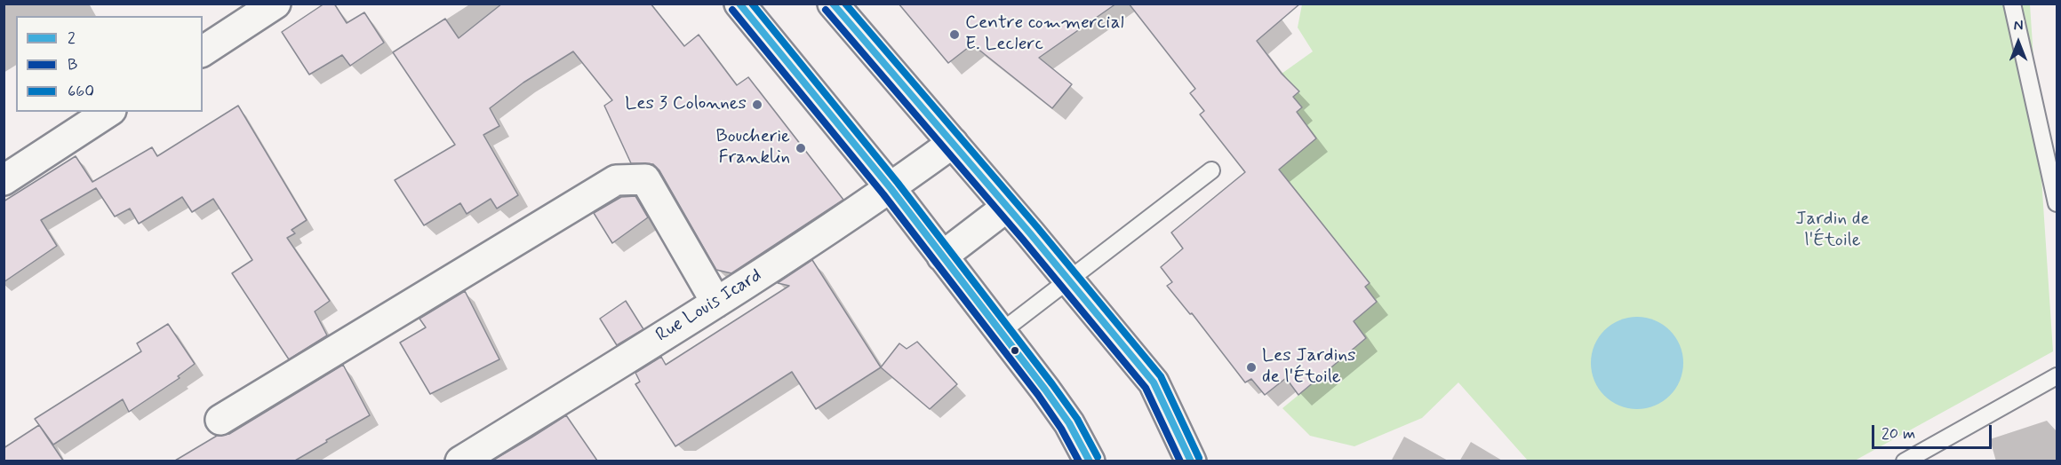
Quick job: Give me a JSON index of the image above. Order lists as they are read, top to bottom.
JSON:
{
  "streets": {
    "street": ["Rue Louis Icard"]
  },
  "parks": ["Jardin de l'Étoile"],
  "places": [
    "Centre commercial E. Leclerc",
    "Les 3 Colonnes",
    "Boucherie Franklin",
    "Les Jardins de l'Étoile"
  ],
  "lines": ["transit line 2", "transit line 660", "transit line B"],
  "legend": ["2", "B", "660"],
  "scale_bar": "20 m",
  "north": "top"
}
